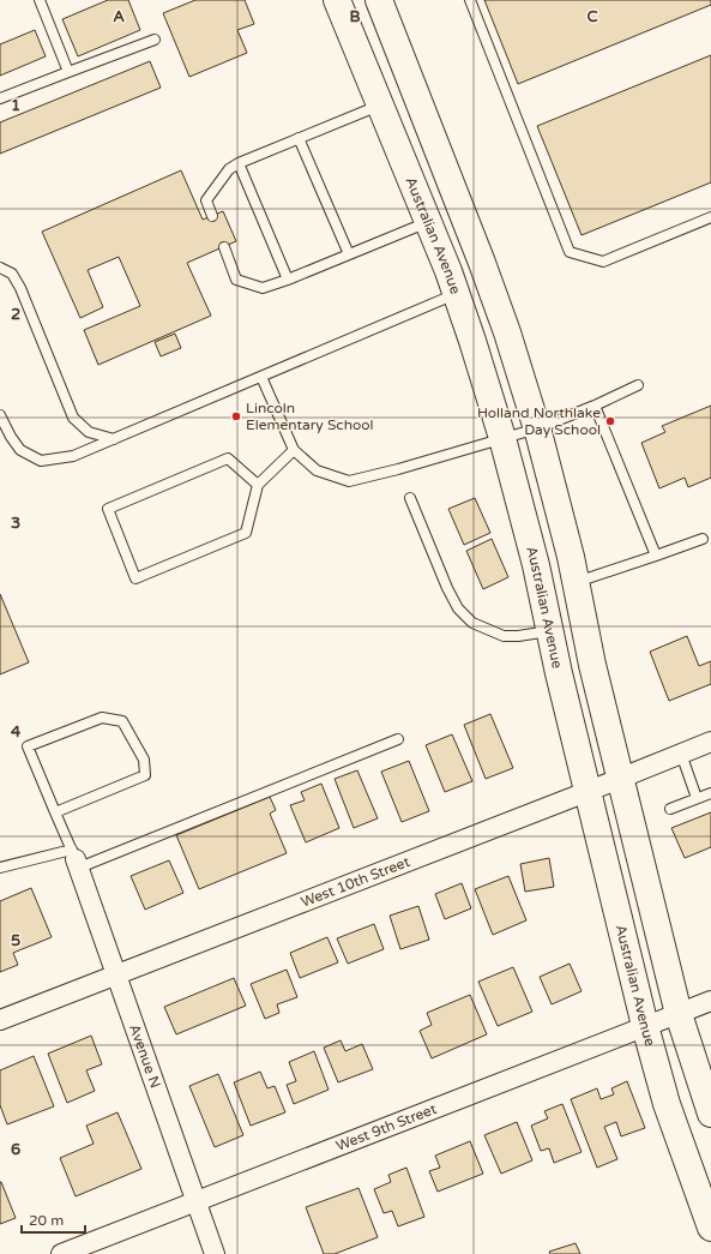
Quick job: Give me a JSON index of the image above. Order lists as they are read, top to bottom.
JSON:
{
  "streets": {
    "main road": ["Australian Avenue"],
    "street": ["West 10th Street", "Avenue N", "West 9th Street"]
  },
  "crossings": [
    ["Australian Avenue", "West 10th Street"],
    ["Australian Avenue", "West 9th Street"],
    ["West 10th Street", "Avenue N"],
    ["Avenue N", "West 9th Street"]
  ],
  "places": ["Lincoln Elementary School", "Holland Northlake Day School"],
  "scale_bar": "20 m",
  "grid": {
    "columns": ["A", "B", "C"],
    "rows": [
      "1",
      "2",
      "3",
      "4",
      "5",
      "6"
    ]
  }
}
